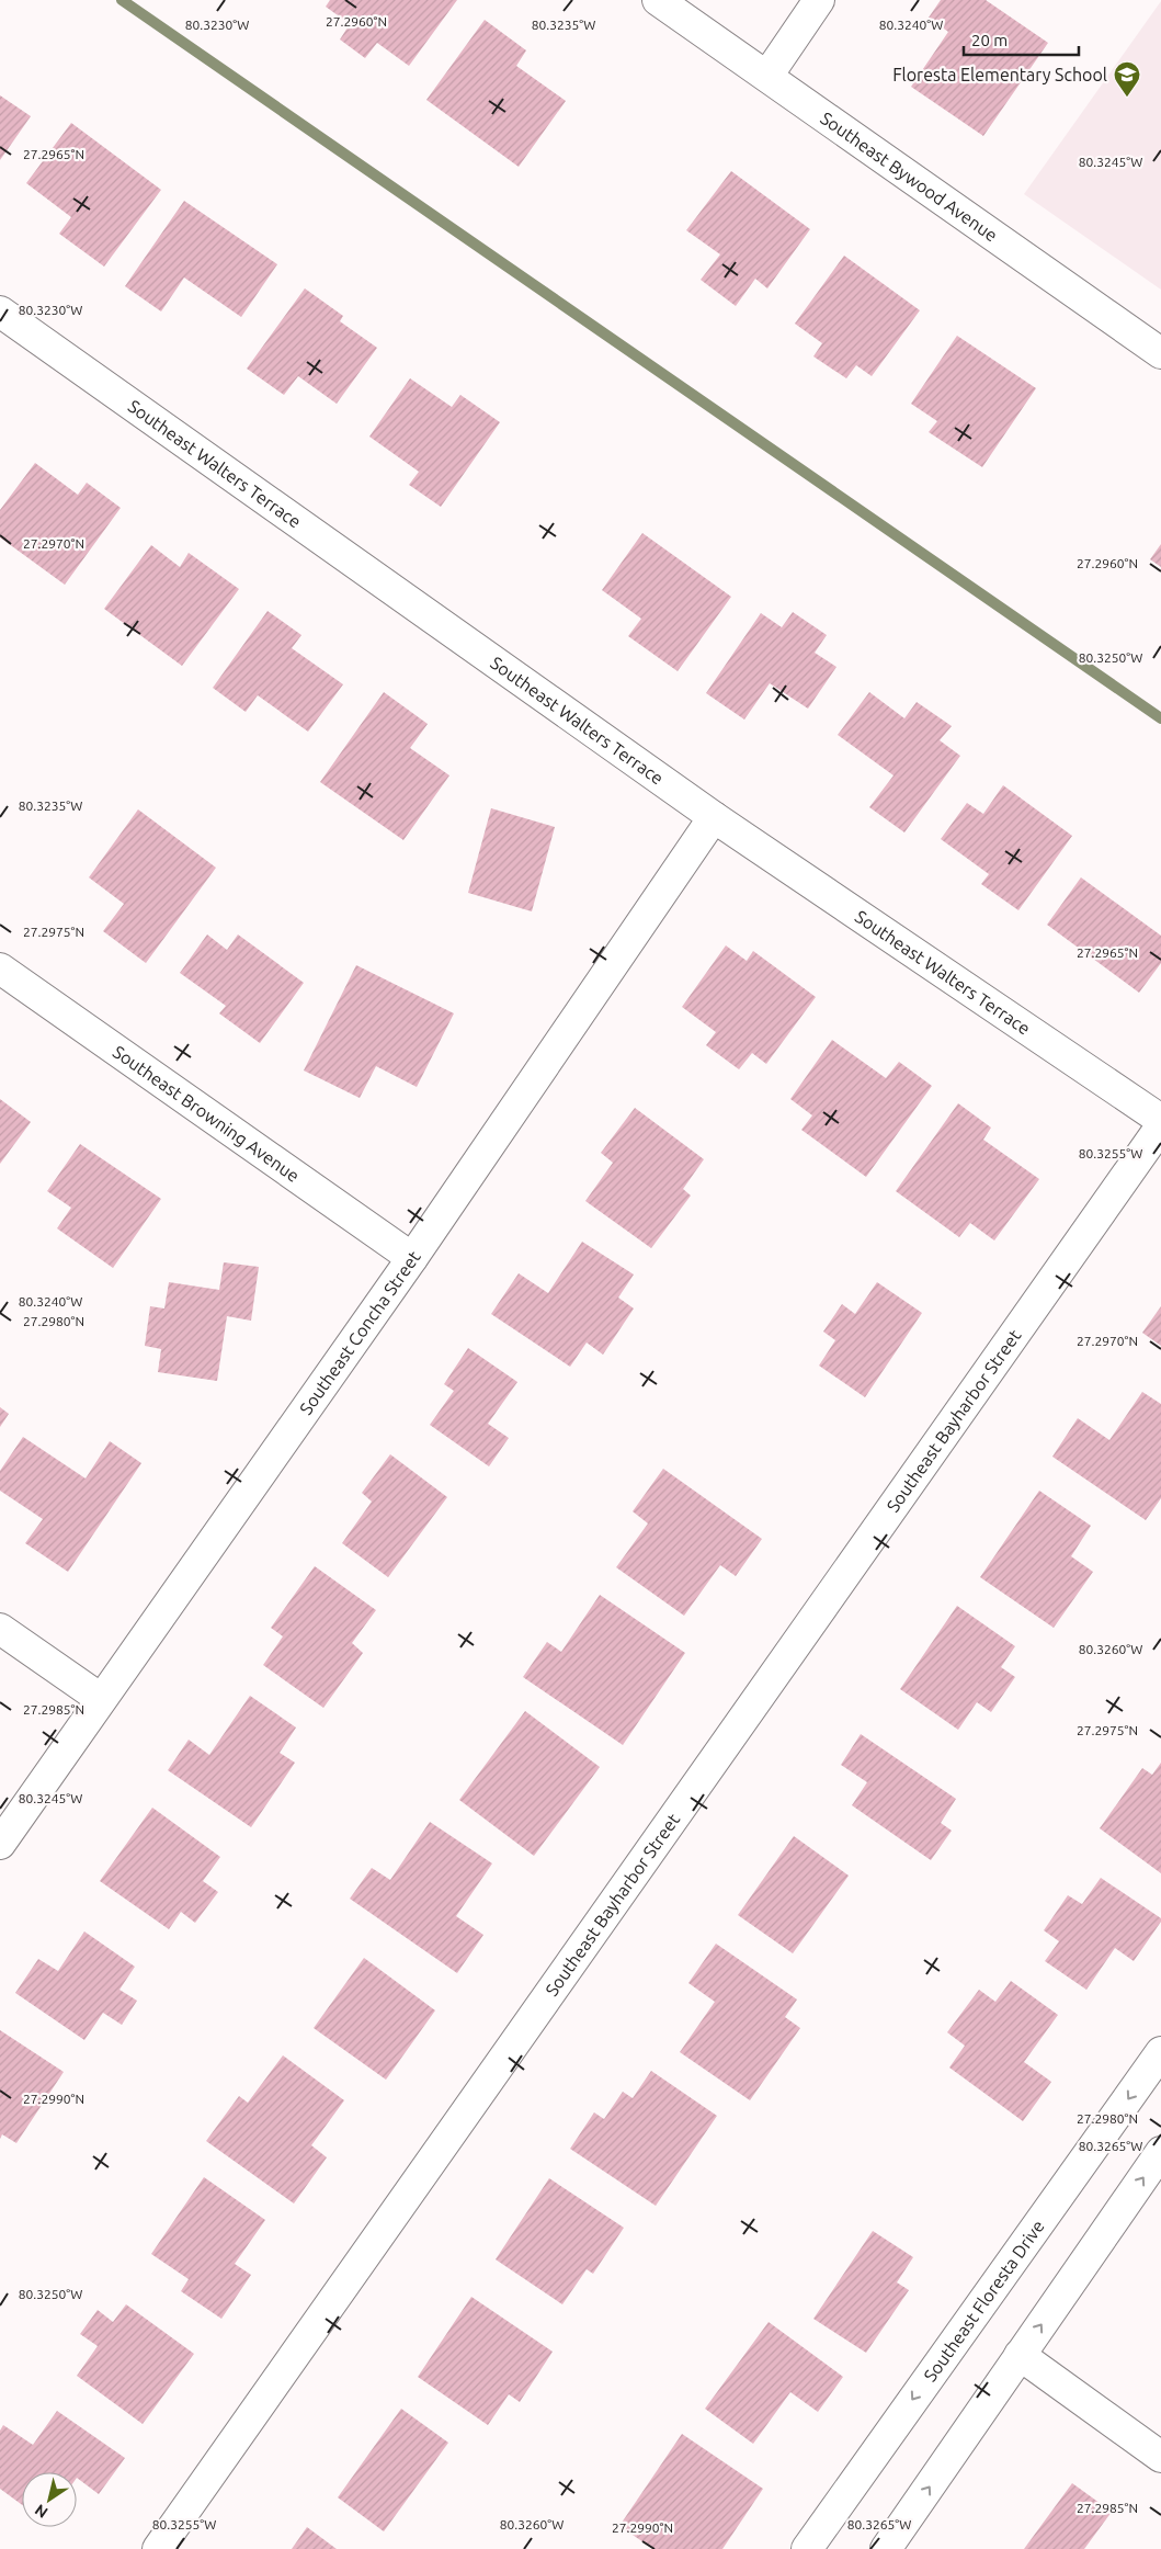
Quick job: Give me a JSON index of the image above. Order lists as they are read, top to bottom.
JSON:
{
  "streets": {
    "street": [
      "Southeast Bywood Avenue",
      "Southeast Walters Terrace",
      "Southeast Browning Avenue",
      "Southeast Concha Street",
      "Southeast Bayharbor Street",
      "Southeast Floresta Drive"
    ]
  },
  "crossings": [
    ["Southeast Walters Terrace", "Southeast Concha Street"],
    ["Southeast Browning Avenue", "Southeast Concha Street"]
  ],
  "places": {
    "school or university": ["Floresta Elementary School"]
  },
  "scale_bar": "20 m",
  "north": "bottom left",
  "coordinates": [
    "27.2960°N",
    "80.3230°W",
    "80.3235°W",
    "80.3240°W",
    "27.2965°N",
    "80.3245°W",
    "27.2970°N",
    "80.3250°W",
    "27.2975°N",
    "80.3255°W",
    "27.2980°N",
    "80.3260°W",
    "27.2985°N",
    "27.2990°N",
    "80.3265°W"
  ]
}
